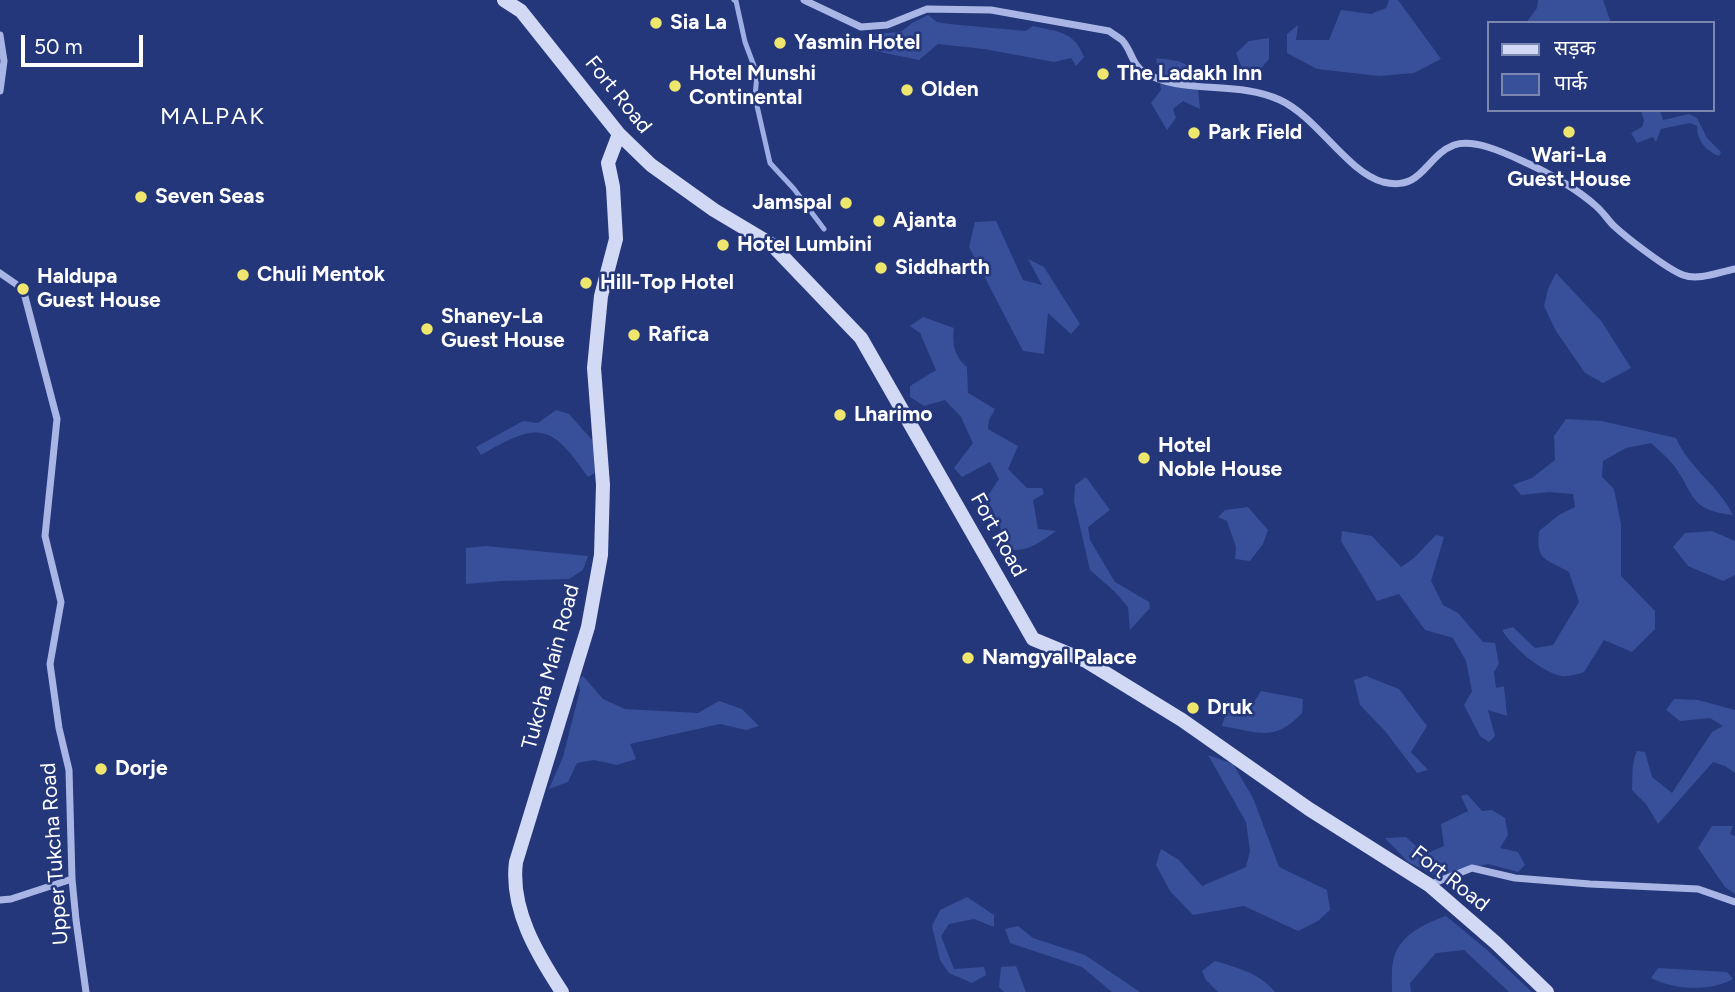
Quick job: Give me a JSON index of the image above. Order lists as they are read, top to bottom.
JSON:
{
  "streets": {
    "street": ["Fort Road", "Tukcha Main Road", "Upper Tukcha Road"]
  },
  "crossings": [
    ["Fort Road", "Tukcha Main Road"]
  ],
  "districts": ["MALPAK"],
  "places": [
    "Sia La",
    "Yasmin Hotel",
    "The Ladakh Inn",
    "Hotel Munshi Continental",
    "Olden",
    "Wari-La Guest House",
    "Park Field",
    "Seven Seas",
    "Jamspal",
    "Ajanta",
    "Hotel Lumbini",
    "Siddharth",
    "Chuli Mentok",
    "Hill-Top Hotel",
    "Haldupa Guest House",
    "Shaney-La Guest House",
    "Rafica",
    "Lharimo",
    "Hotel Noble House",
    "Namgyal Palace",
    "Druk",
    "Dorje"
  ],
  "legend": ["सड़क", "पार्क"],
  "scale_bar": "50 m"
}
